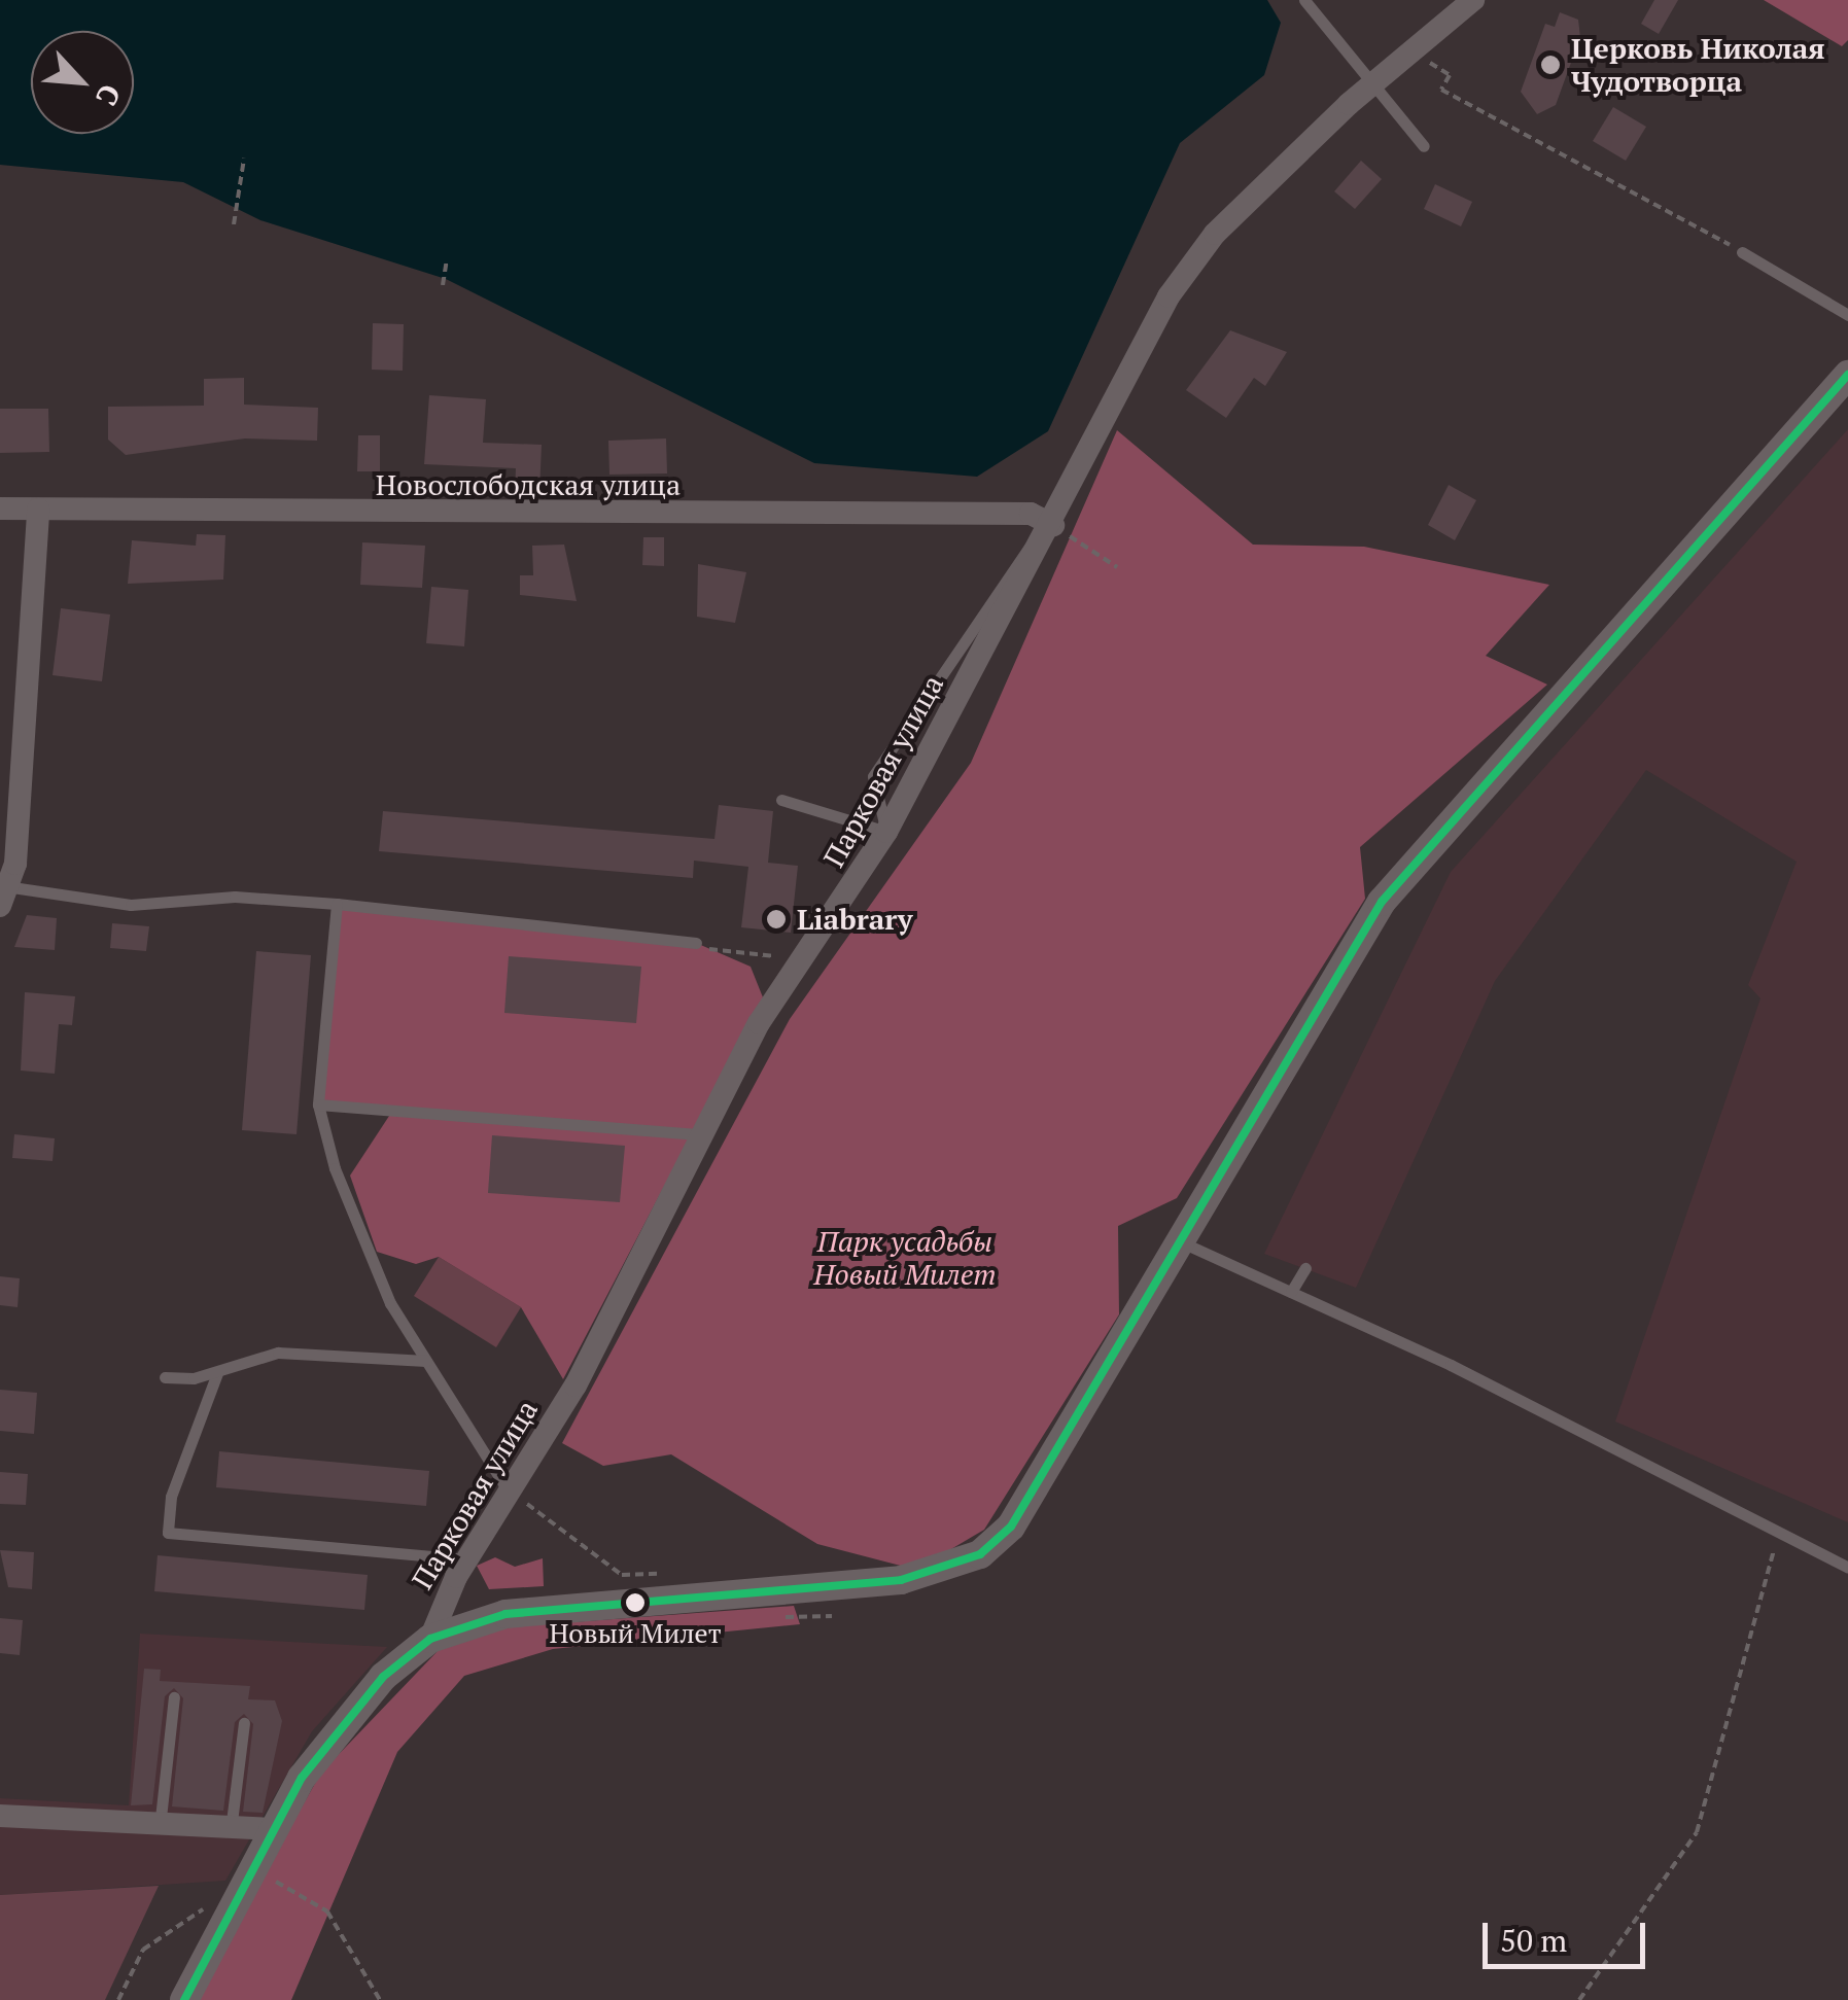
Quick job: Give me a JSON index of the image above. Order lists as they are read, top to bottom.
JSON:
{
  "streets": {
    "street": ["Новослободская улица", "Парковая улица"]
  },
  "crossings": [
    ["Новослободская улица", "Парковая улица"]
  ],
  "parks": ["Парк усадьбы Новый Милет"],
  "places": ["Церковь Николая Чудотворца", "Liabrary", "Новый Милет"],
  "scale_bar": "50 m",
  "north": "bottom right"
}
